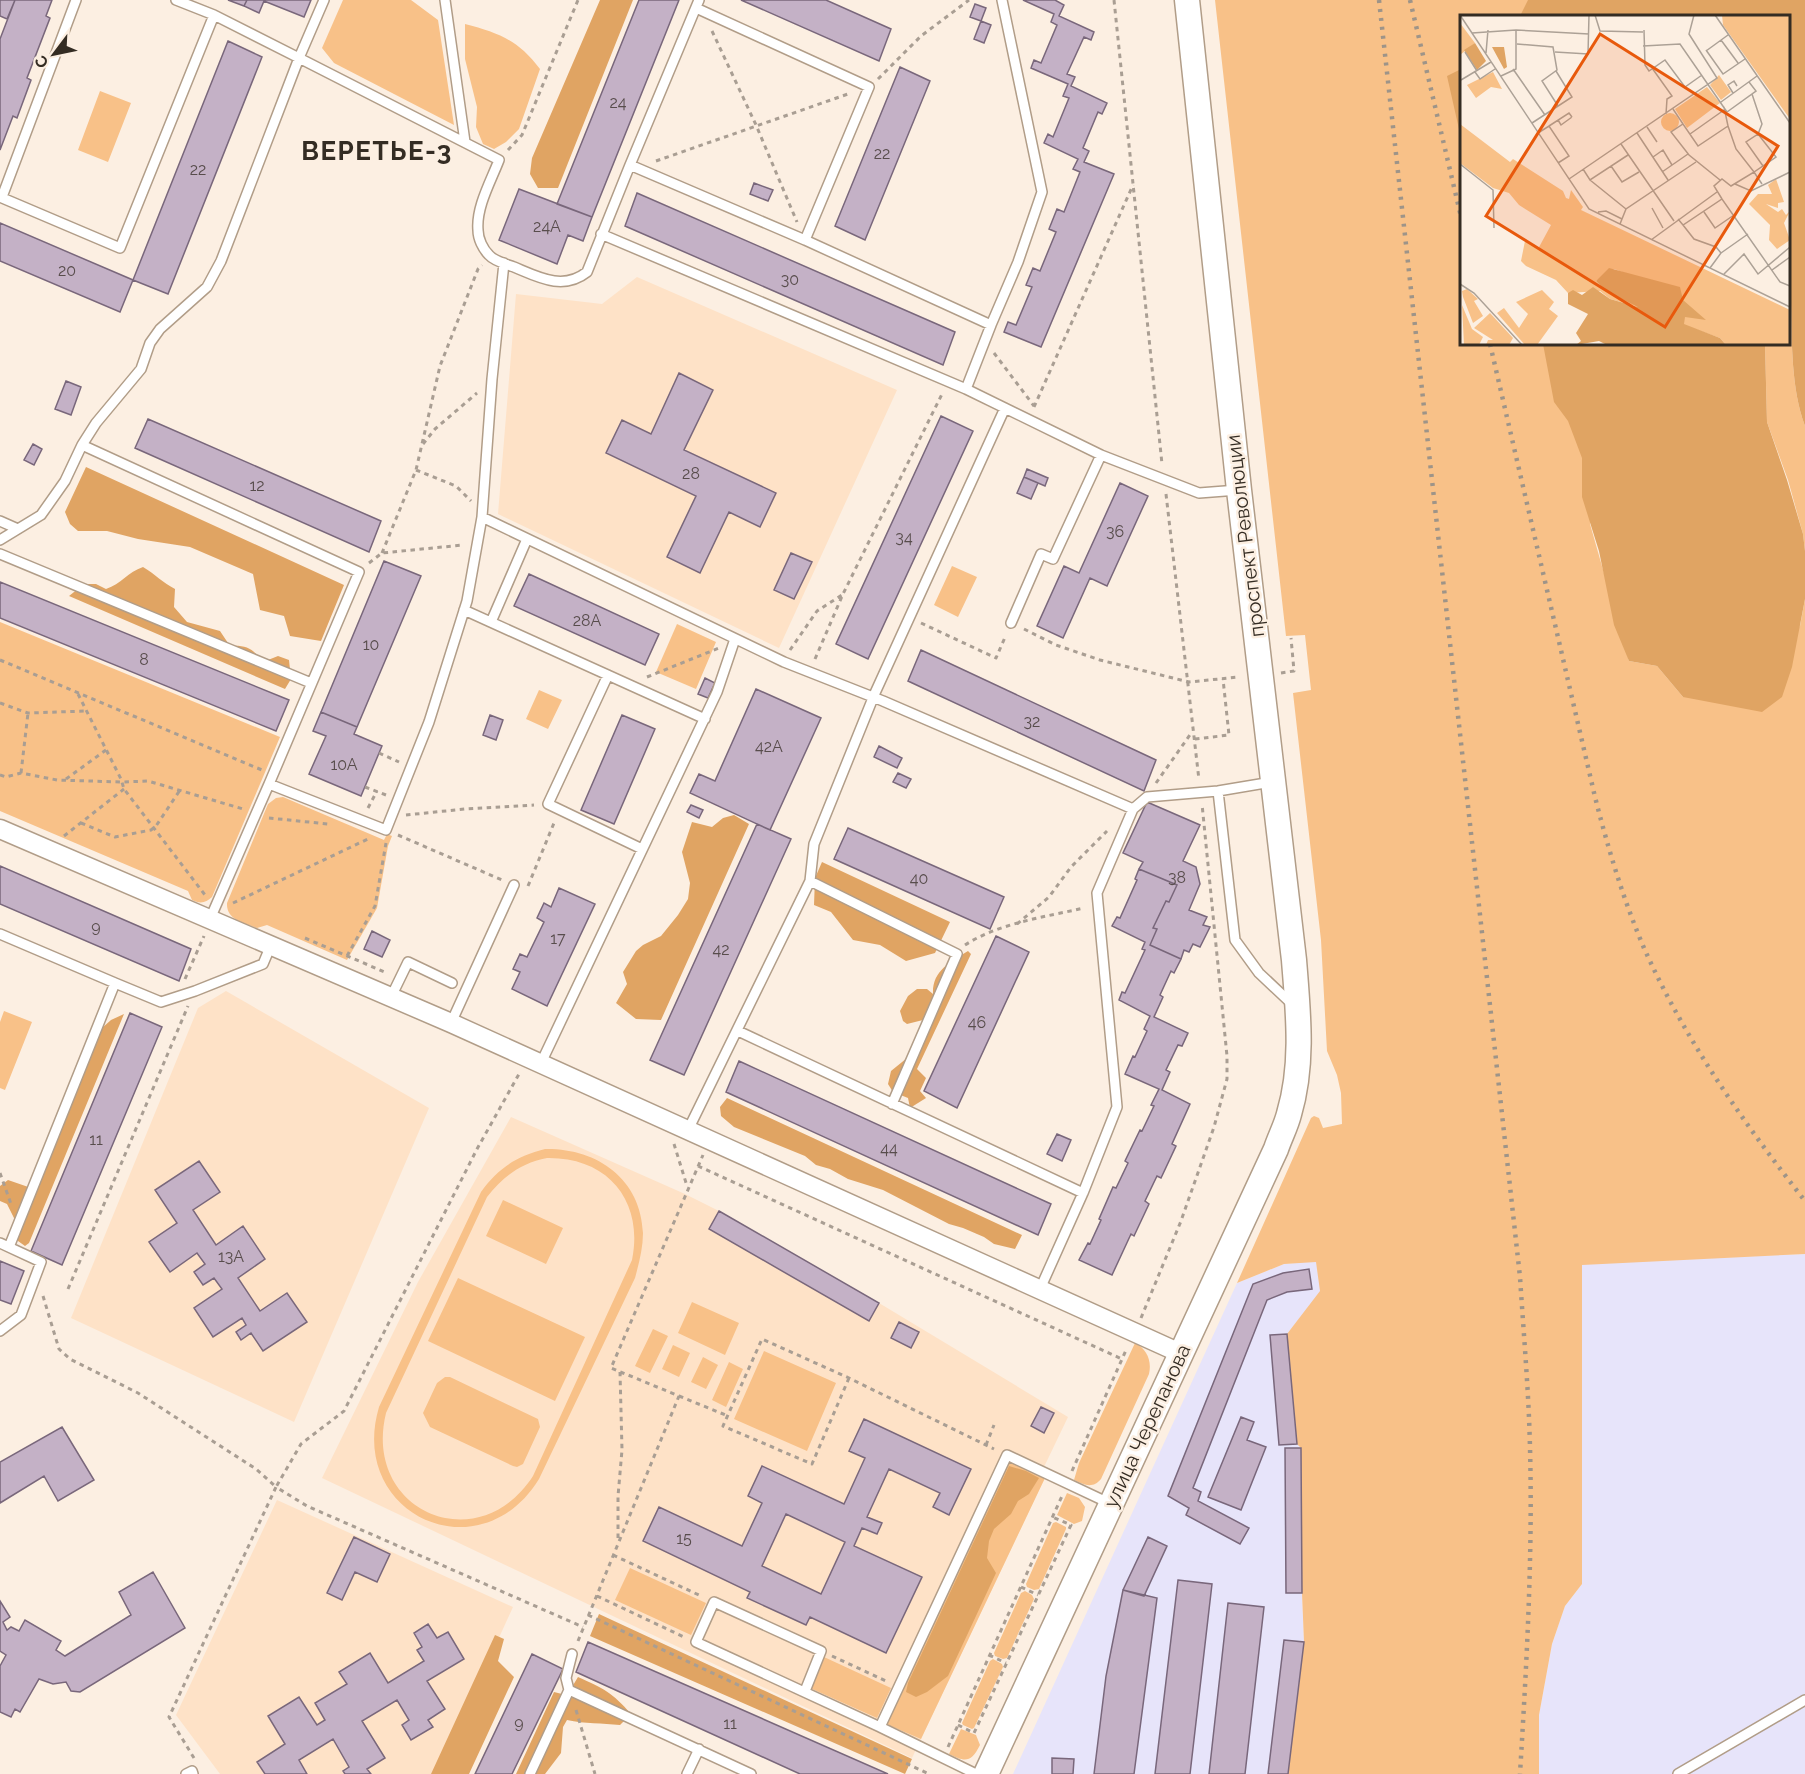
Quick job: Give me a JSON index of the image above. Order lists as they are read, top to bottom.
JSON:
{
  "streets": {
    "main road": ["проспект Революции", "улица Черепанова"]
  },
  "crossings": [
    ["проспект Революции", "улица Черепанова"]
  ],
  "districts": ["ВЕРЕТЬЕ-3"],
  "house_numbers": [
    "24",
    "22",
    "22",
    "24А",
    "20",
    "30",
    "28",
    "12",
    "36",
    "34",
    "28А",
    "10",
    "8",
    "32",
    "42А",
    "10А",
    "38",
    "40",
    "9",
    "17",
    "42",
    "46",
    "11",
    "44",
    "13А",
    "15",
    "9",
    "11"
  ],
  "north": "bottom left"
}
